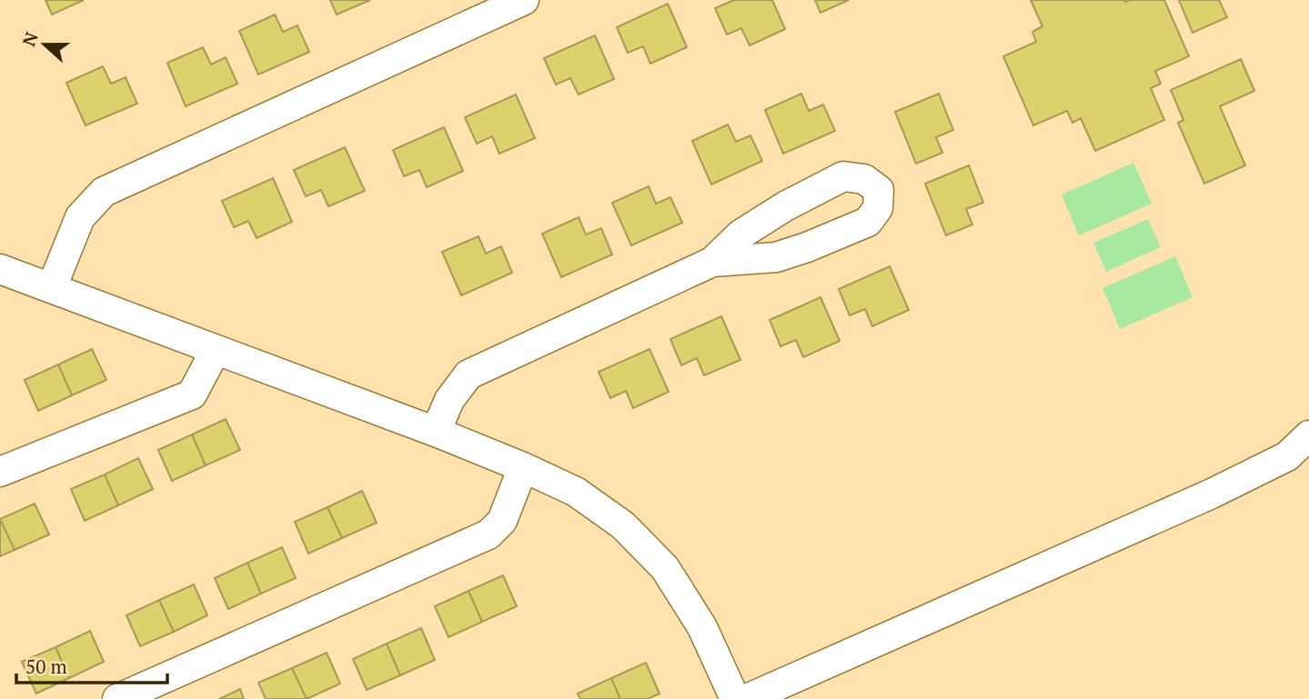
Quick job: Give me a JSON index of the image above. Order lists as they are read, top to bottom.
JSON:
{
  "scale_bar": "50 m",
  "north": "left"
}
